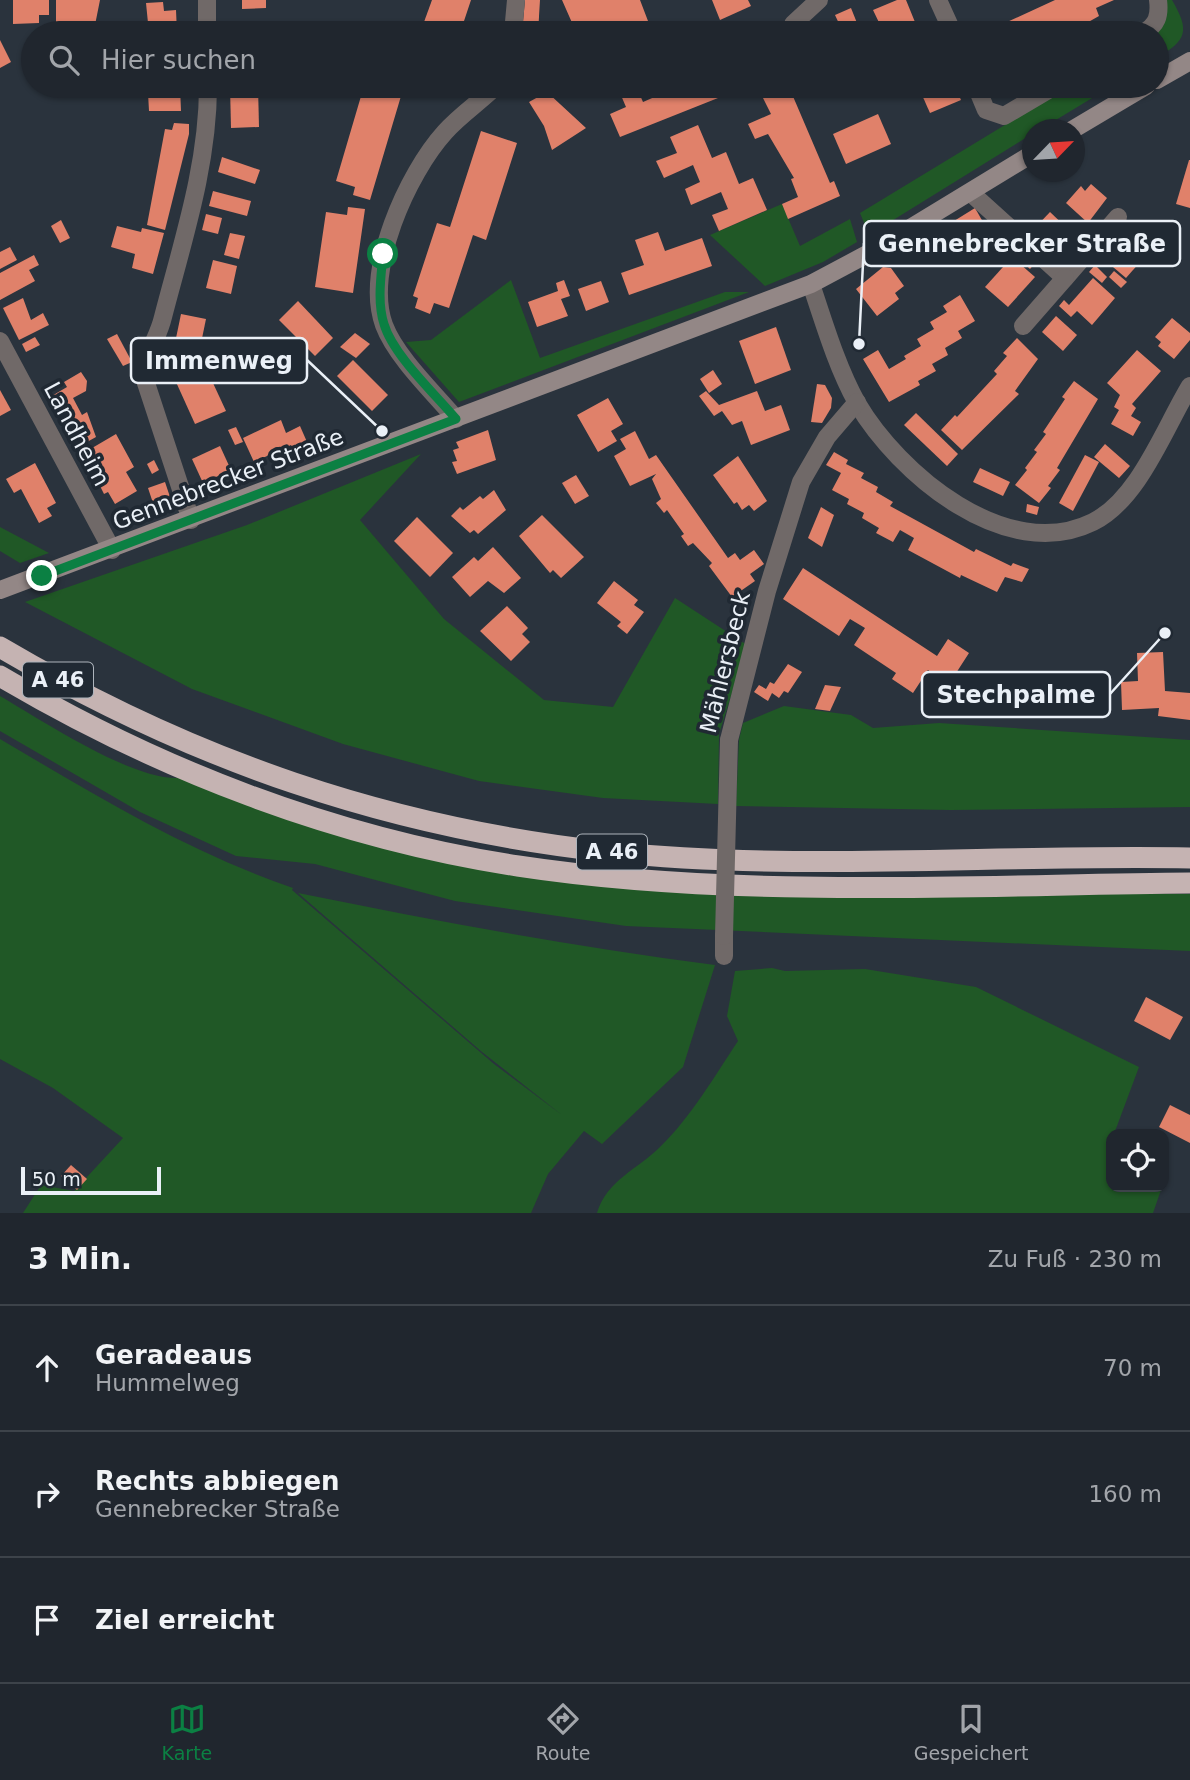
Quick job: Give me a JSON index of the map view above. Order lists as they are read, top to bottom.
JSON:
{
  "streets": {
    "highway": ["A 46"],
    "main road": ["Gennebrecker Straße"],
    "street": ["Landheim", "Mählersbeck"]
  },
  "crossings": [
    ["Landheim", "Gennebrecker Straße"]
  ],
  "places": ["Gennebrecker Straße", "Immenweg", "Stechpalme"],
  "scale_bar": "50 m",
  "north": "top right",
  "page": {
    "search": "Hier suchen",
    "scale": "50 m",
    "heading": ["3 Min.", "Zu Fuß · 230 m"],
    "list": [
      ["Geradeaus", "Hummelweg", "70 m"],
      ["Rechts abbiegen", "Gennebrecker Straße", "160 m"],
      "Ziel erreicht"
    ],
    "nav": ["Karte", "Route", "Gespeichert"]
  }
}
